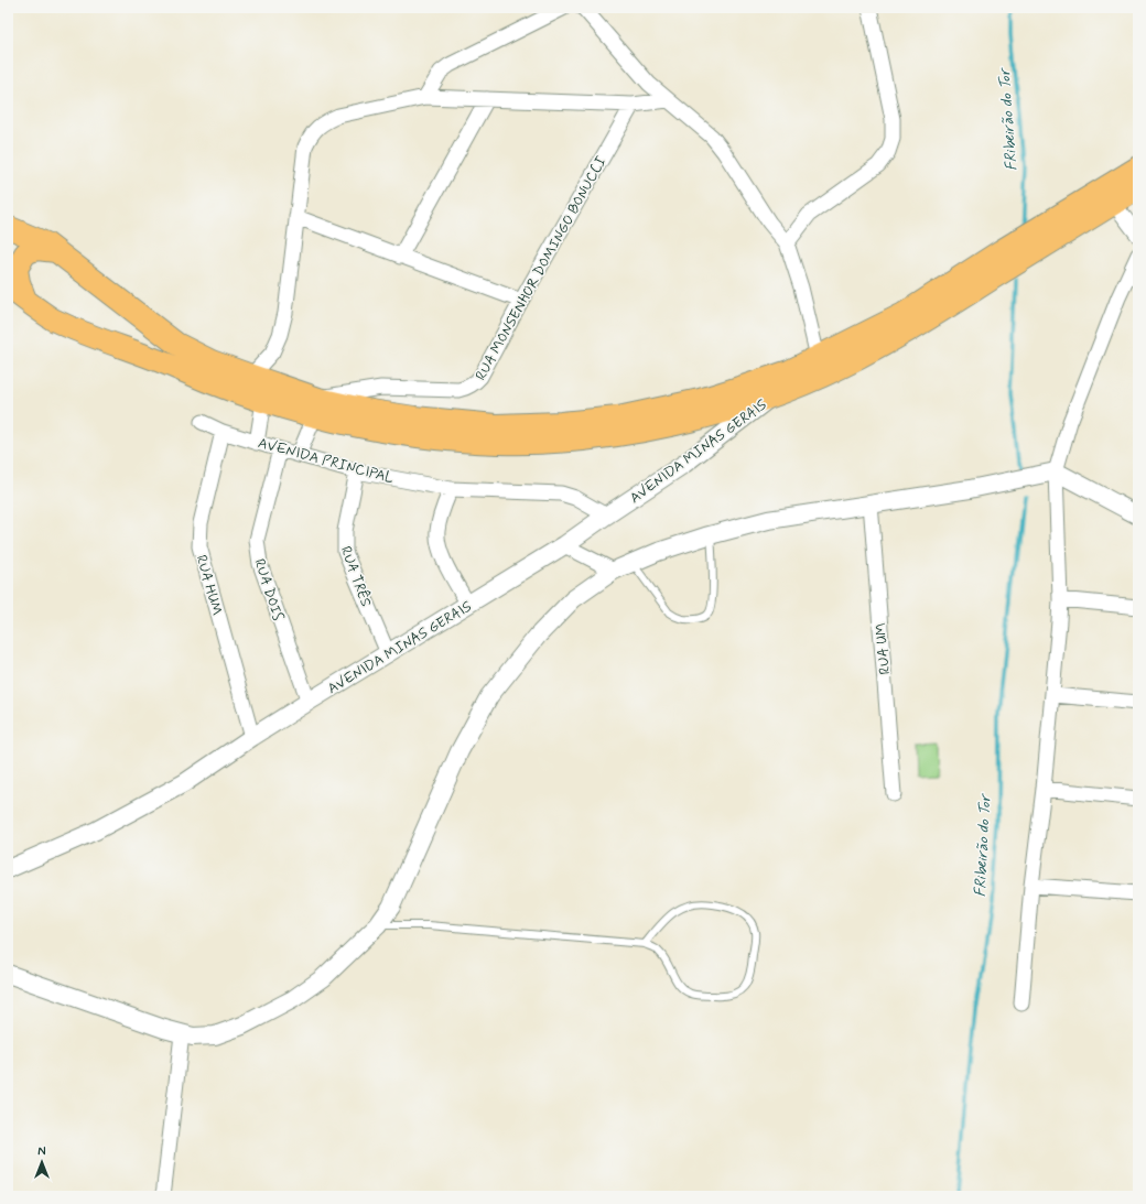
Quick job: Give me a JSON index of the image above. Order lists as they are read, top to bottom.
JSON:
{
  "streets": {
    "street": [
      "RUA MONSENHOR DOMINGO BONUCCI",
      "AVENIDA MINAS GERAIS",
      "AVENIDA PRINCIPAL",
      "RUA TRÊS",
      "RUA HUM",
      "RUA DOIS",
      "RUA UM"
    ]
  },
  "crossings": [
    ["AVENIDA MINAS GERAIS", "AVENIDA PRINCIPAL"],
    ["AVENIDA MINAS GERAIS", "RUA TRÊS"],
    ["AVENIDA MINAS GERAIS", "RUA HUM"],
    ["AVENIDA MINAS GERAIS", "RUA DOIS"],
    ["AVENIDA PRINCIPAL", "RUA TRÊS"],
    ["AVENIDA PRINCIPAL", "RUA HUM"],
    ["AVENIDA PRINCIPAL", "RUA DOIS"]
  ],
  "water": ["FRibeirão do Tor"],
  "north": "top"
}
